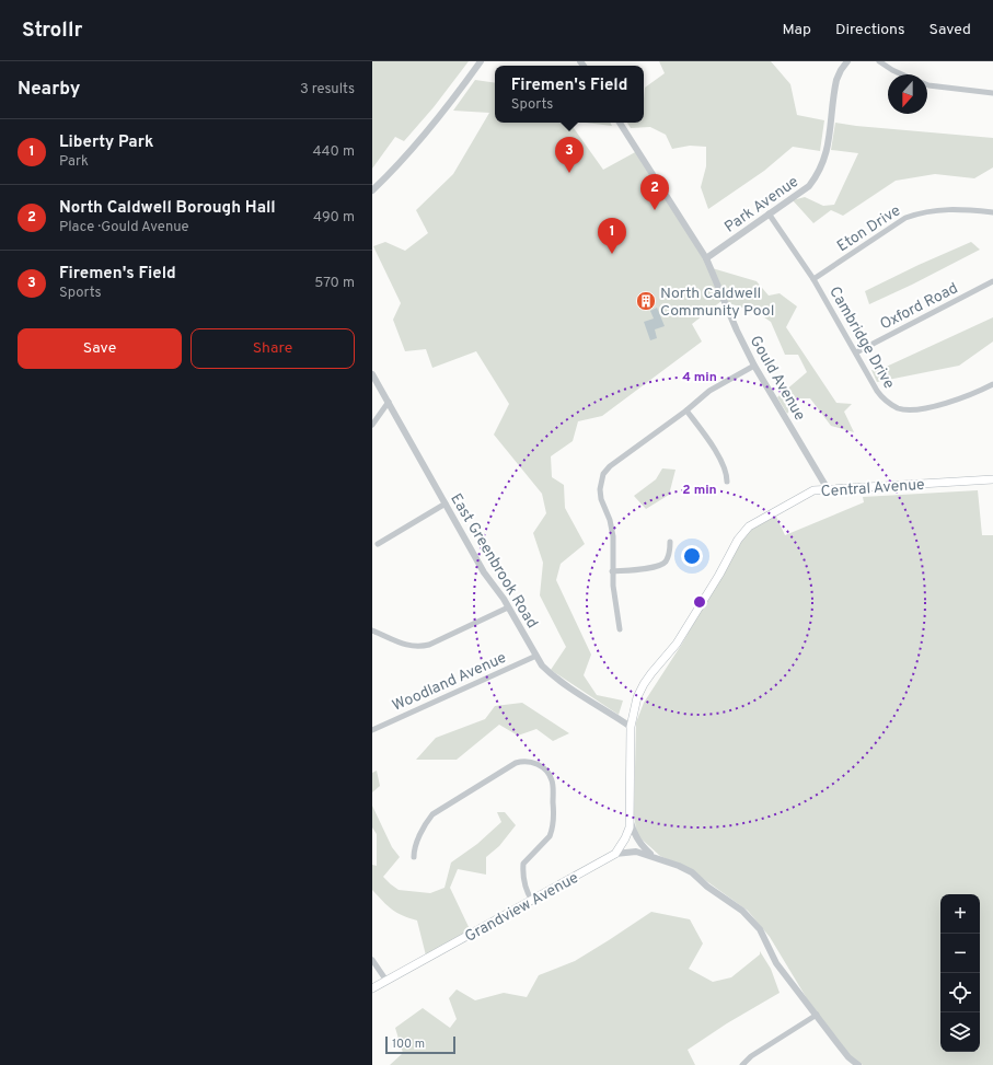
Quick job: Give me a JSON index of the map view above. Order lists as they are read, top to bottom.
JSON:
{
  "streets": {
    "main road": ["Central Avenue", "Grandview Avenue"],
    "street": [
      "Park Avenue",
      "Eton Drive",
      "Oxford Road",
      "Cambridge Drive",
      "Gould Avenue",
      "East Greenbrook Road",
      "Woodland Avenue"
    ]
  },
  "crossings": [
    ["Park Avenue", "Cambridge Drive"],
    ["Park Avenue", "Gould Avenue"],
    ["Eton Drive", "Cambridge Drive"],
    ["Oxford Road", "Cambridge Drive"],
    ["Gould Avenue", "Central Avenue"],
    ["Central Avenue", "East Greenbrook Road"],
    ["East Greenbrook Road", "Woodland Avenue"]
  ],
  "places": {
    "building": ["North Caldwell Community Pool"]
  },
  "scale_bar": "100 m",
  "north": "bottom",
  "page": {
    "header": "Strollr",
    "nav": ["Map", "Directions", "Saved"],
    "heading": ["Nearby", "3 results"],
    "popup": ["Firemen's Field", "Sports"],
    "list": [
      {
        "mark": "1",
        "name": "Liberty Park",
        "note": "Park",
        "value": "440 m"
      },
      {
        "mark": "2",
        "name": "North Caldwell Borough Hall",
        "note": "Place · Gould Avenue",
        "value": "490 m"
      },
      {
        "mark": "3",
        "name": "Firemen's Field",
        "note": "Sports",
        "value": "570 m"
      }
    ],
    "pins": ["3", "2", "1"],
    "buttons": ["Save", "Share"],
    "map_buttons": ["+", "−"],
    "scale": "100 m"
  },
  "rings": ["4 min", "2 min"]
}
